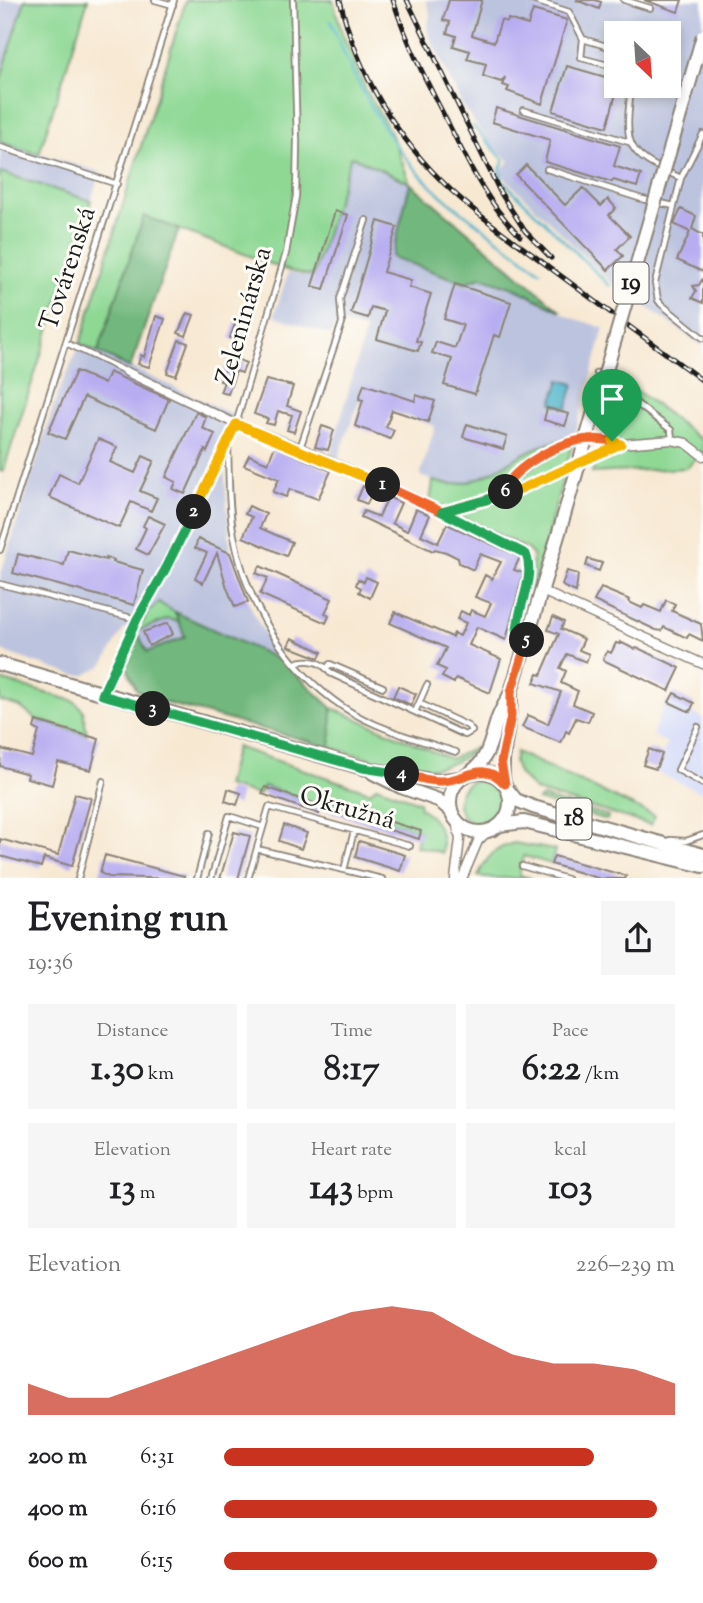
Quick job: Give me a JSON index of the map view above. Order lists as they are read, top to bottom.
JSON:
{
  "streets": {
    "main road": ["19", "18"],
    "street": ["Zeleninárska"],
    "lane": ["Továrenská", "Okružná"]
  },
  "crossings": [
    ["19", "18"]
  ],
  "north": "bottom right",
  "page": {
    "pins": [
      "1",
      "6",
      "2",
      "5",
      "3",
      "4"
    ],
    "heading": ["Evening run", "19:36"],
    "stats": [
      ["Distance", "1.30 km"],
      ["Time", "8:17"],
      ["Pace", "6:22 /km"],
      ["Elevation", "13 m"],
      ["Heart rate", "143 bpm"],
      ["kcal", "103"]
    ],
    "chart": ["Elevation", "226–239 m"],
    "list": [
      {
        "name": "200 m",
        "note": "6:31"
      },
      {
        "name": "400 m",
        "note": "6:16"
      },
      {
        "name": "600 m",
        "note": "6:15"
      }
    ]
  }
}
